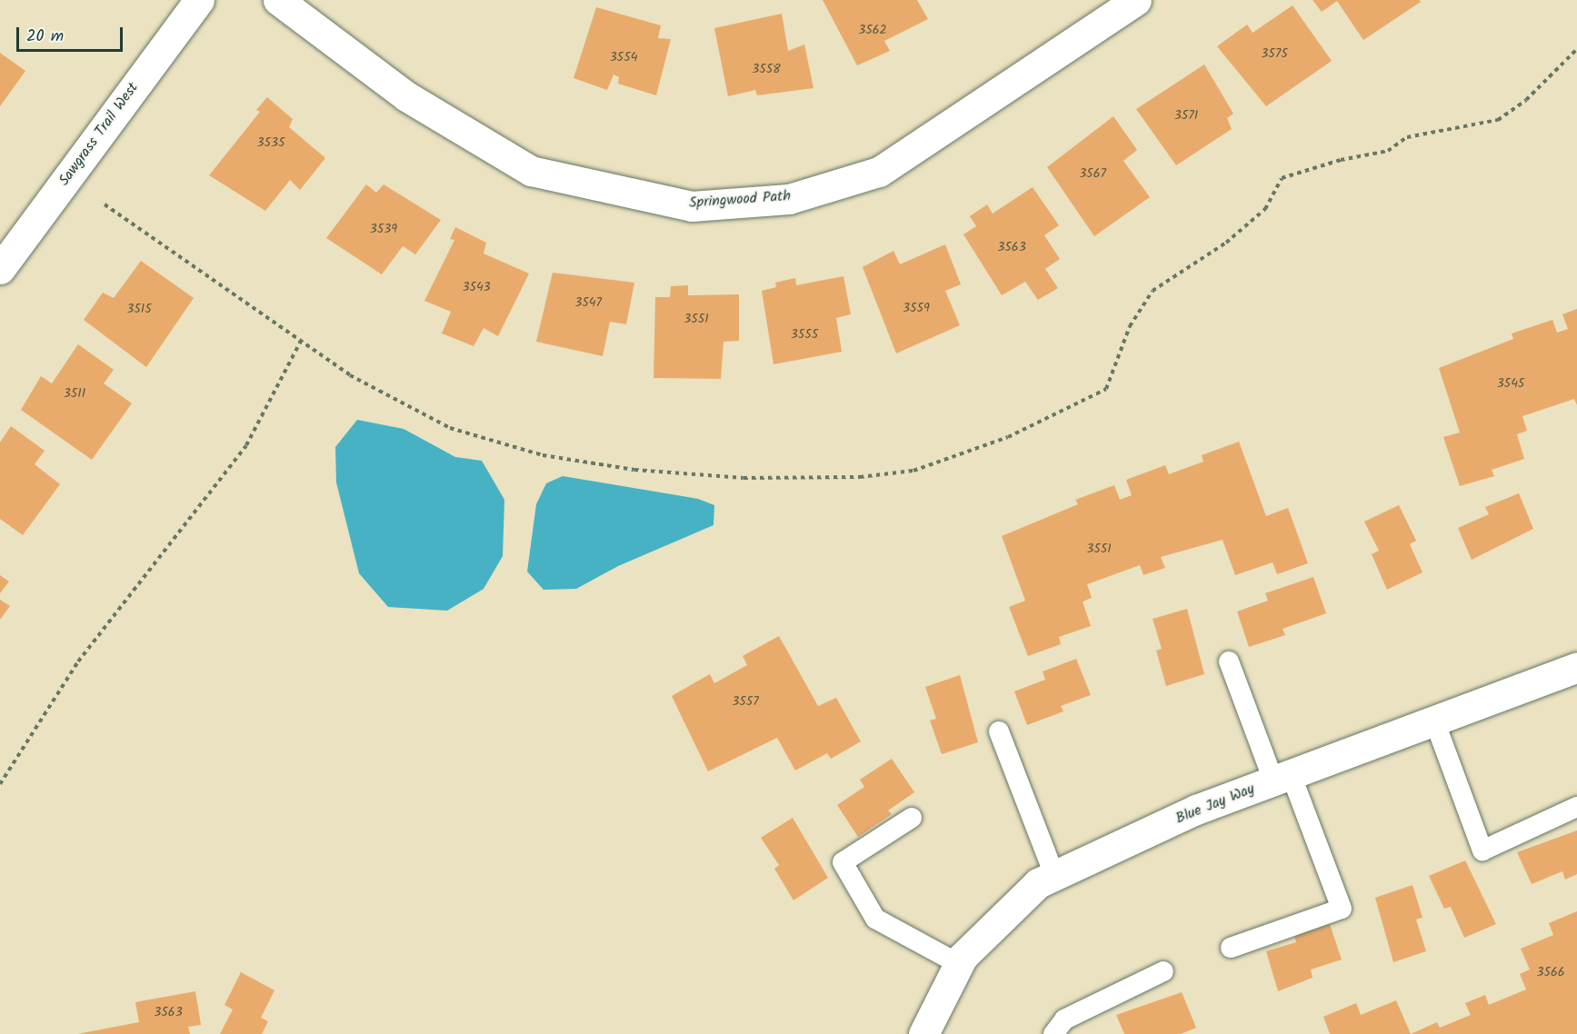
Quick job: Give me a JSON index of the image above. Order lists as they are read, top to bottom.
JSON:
{
  "streets": {
    "street": ["Sawgrass Trail West", "Springwood Path", "Blue Jay Way"]
  },
  "house_numbers": [
    "3562",
    "3575",
    "3554",
    "3558",
    "3571",
    "3535",
    "3567",
    "3539",
    "3563",
    "3543",
    "3547",
    "3559",
    "3515",
    "3551",
    "3555",
    "3545",
    "3511",
    "3551",
    "3557",
    "3566",
    "3563"
  ],
  "scale_bar": "20 m"
}
